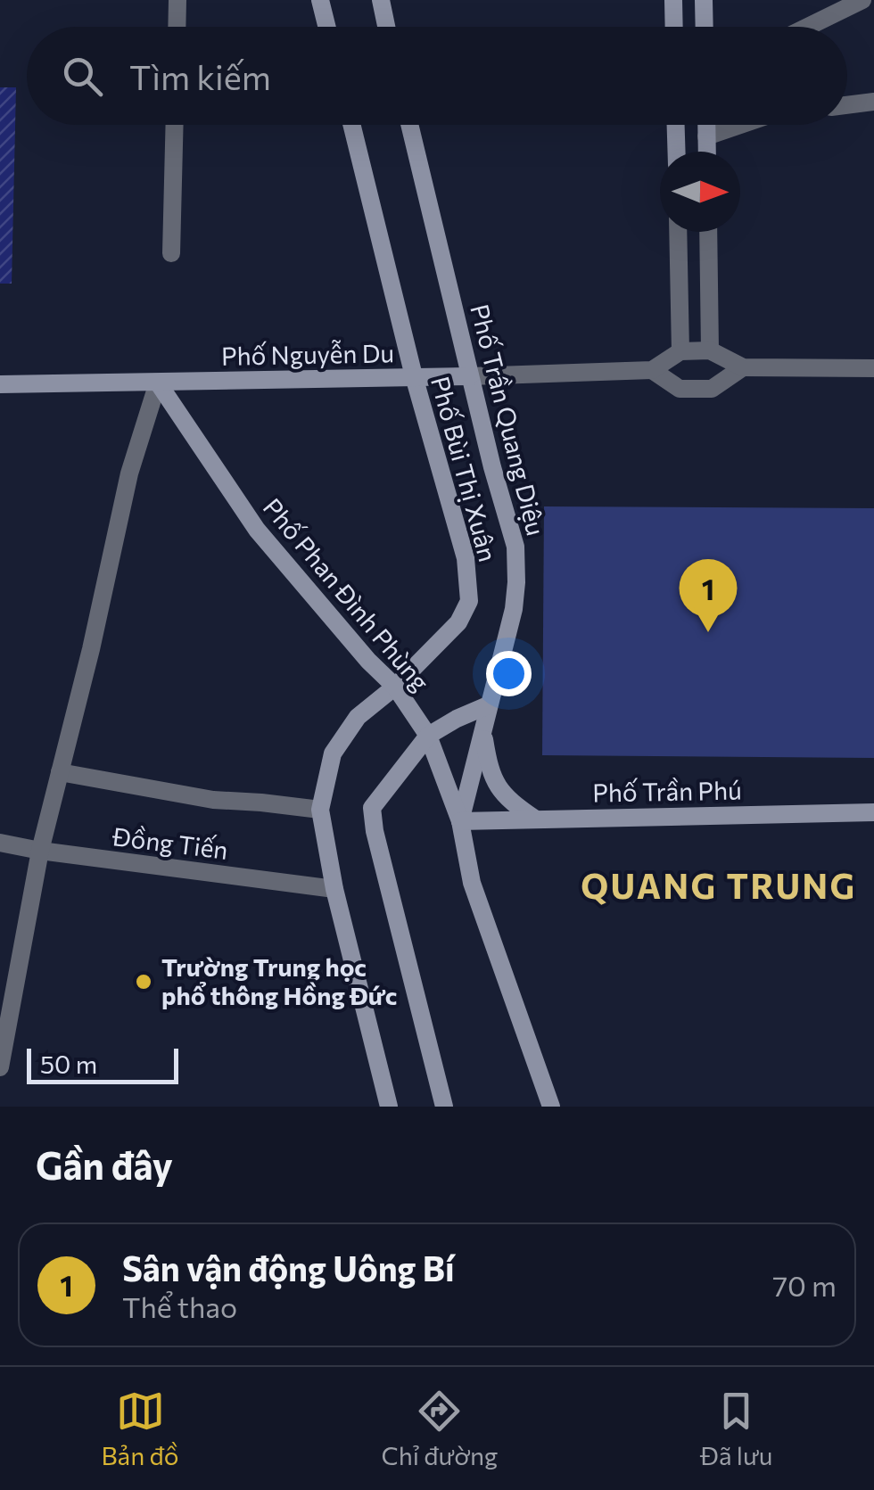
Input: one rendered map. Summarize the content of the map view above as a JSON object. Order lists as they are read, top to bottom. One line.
{"streets":{"main road":["Phố Nguyễn Du","Phố Trần Quang Diệu","Phố Bùi Thị Xuân","Phố Phan Đình Phùng","Phố Trần Phú"],"street":["Đồng Tiến"]},"crossings":[["Phố Nguyễn Du","Phố Trần Quang Diệu"],["Phố Nguyễn Du","Phố Bùi Thị Xuân"],["Phố Nguyễn Du","Phố Phan Đình Phùng"],["Phố Trần Quang Diệu","Phố Phan Đình Phùng"],["Phố Trần Quang Diệu","Phố Trần Phú"],["Phố Bùi Thị Xuân","Phố Phan Đình Phùng"],["Phố Bùi Thị Xuân","Đồng Tiến"],["Phố Phan Đình Phùng","Phố Trần Phú"]],"districts":["QUANG TRUNG"],"places":["Trường Trung học phổ thông Hồng Đức"],"scale_bar":"50 m","north":"right","page":{"search":"Tìm kiếm","pins":"1","scale":"50 m","heading":"Gần đây","list":[{"mark":"1","name":"Sân vận động Uông Bí","note":"Thể thao","value":"70 m"}],"nav":["Bản đồ","Chỉ đường","Đã lưu"]}}
